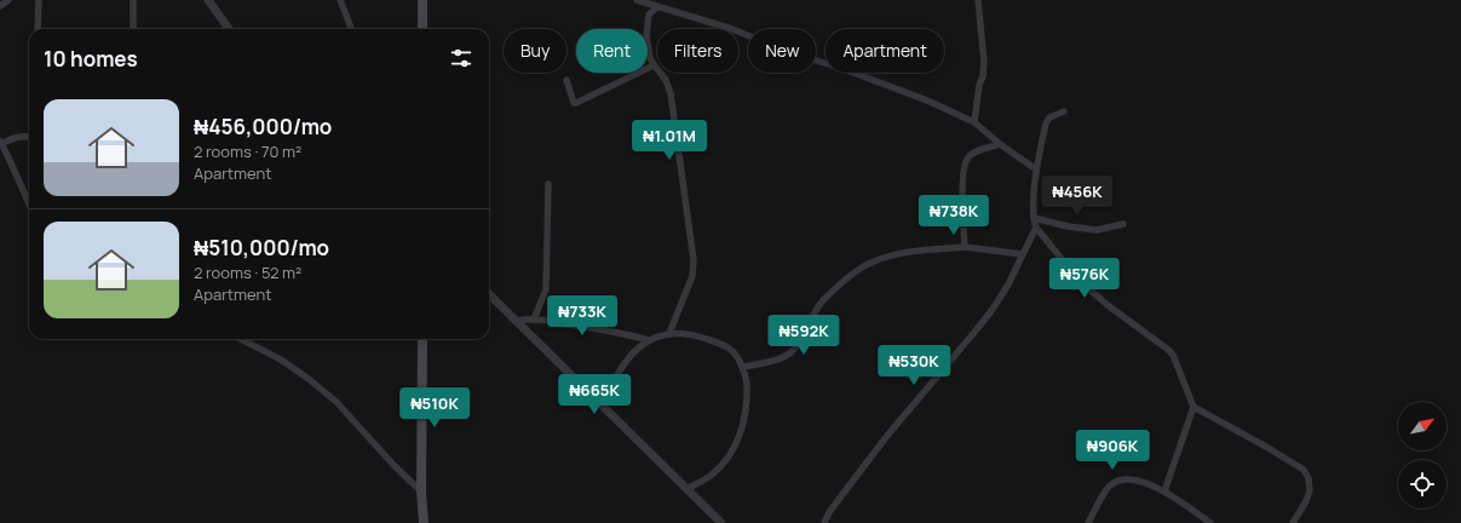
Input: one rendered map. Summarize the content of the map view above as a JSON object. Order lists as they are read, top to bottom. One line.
{"north":"top right","page":{"chip":["Buy","Rent","Filters","New","Apartment"],"heading":"10 homes","list":[{"name":"₦456,000/mo","note":"2 rooms · 70 m² · Apartment"},{"name":"₦510,000/mo","note":"2 rooms · 52 m² · Apartment"}],"price":["₦1.01M","₦456K","₦738K","₦576K","₦733K","₦592K","₦530K","₦665K","₦510K","₦906K"]}}
